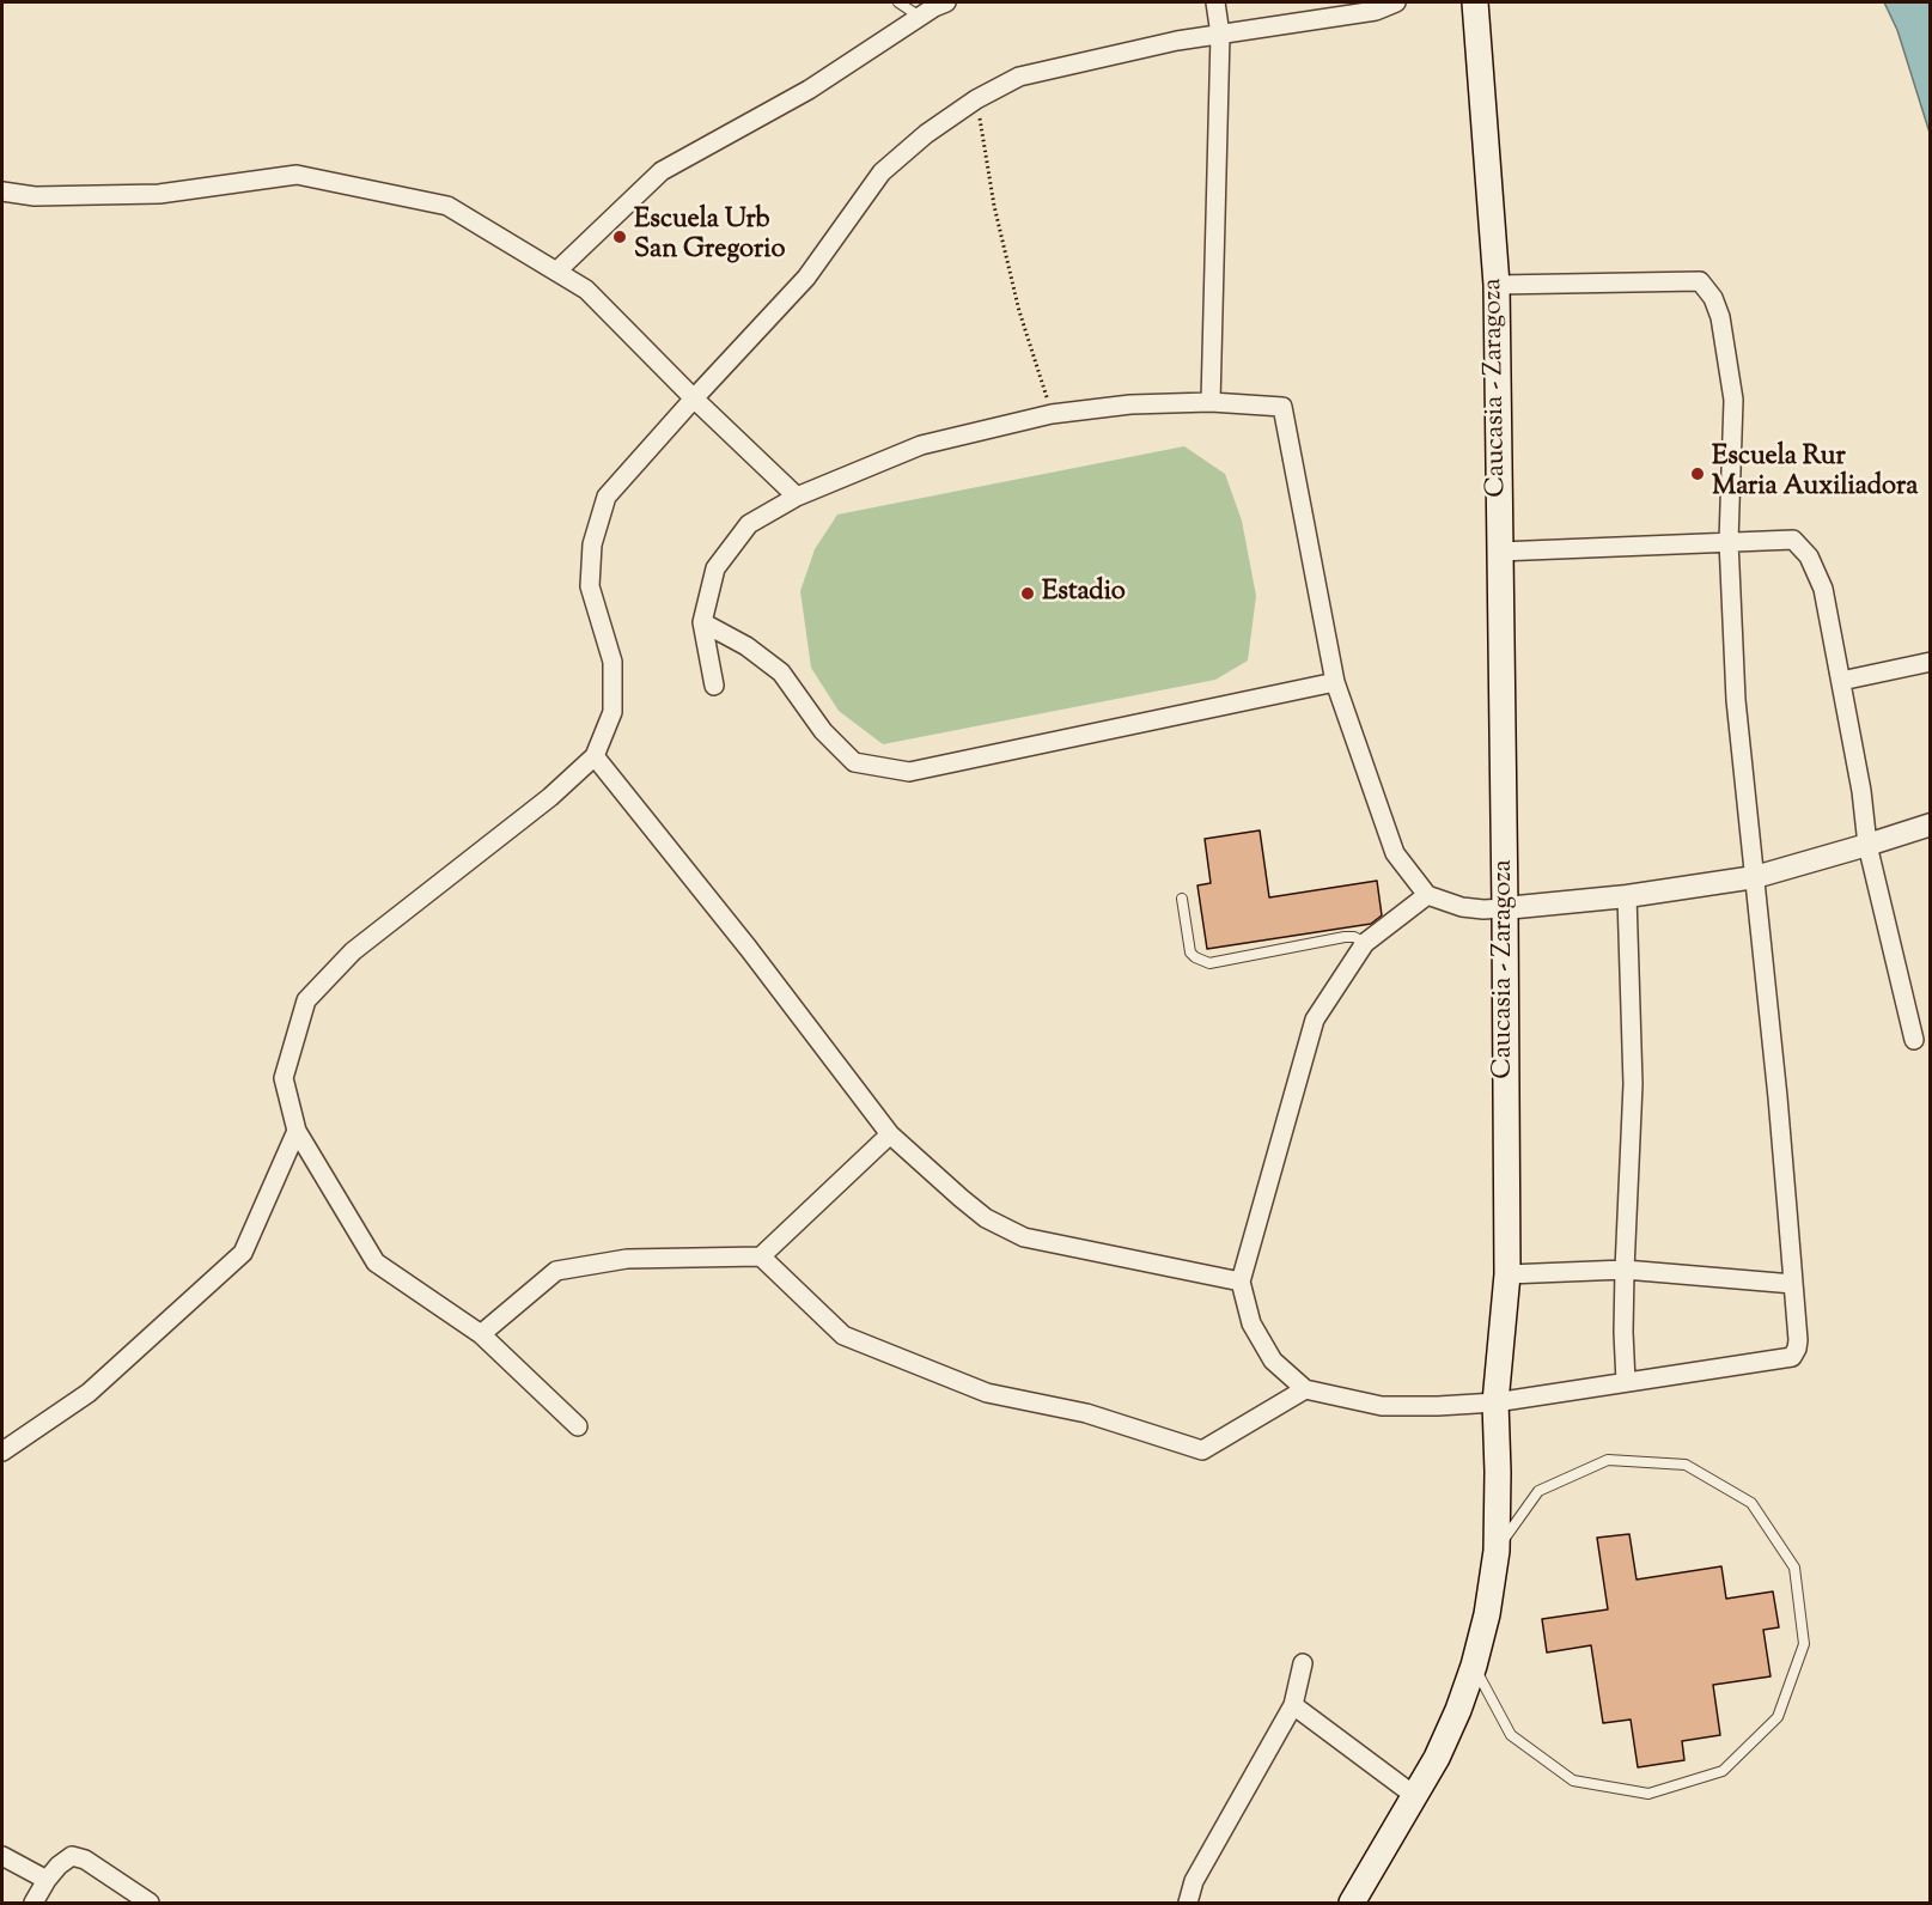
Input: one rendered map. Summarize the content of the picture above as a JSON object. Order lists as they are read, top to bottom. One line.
{"streets":{"main road":["Caucasia - Zaragoza"]},"places":["Escuela Urb San Gregorio","Escuela Rur Maria Auxiliadora","Estadio"]}
